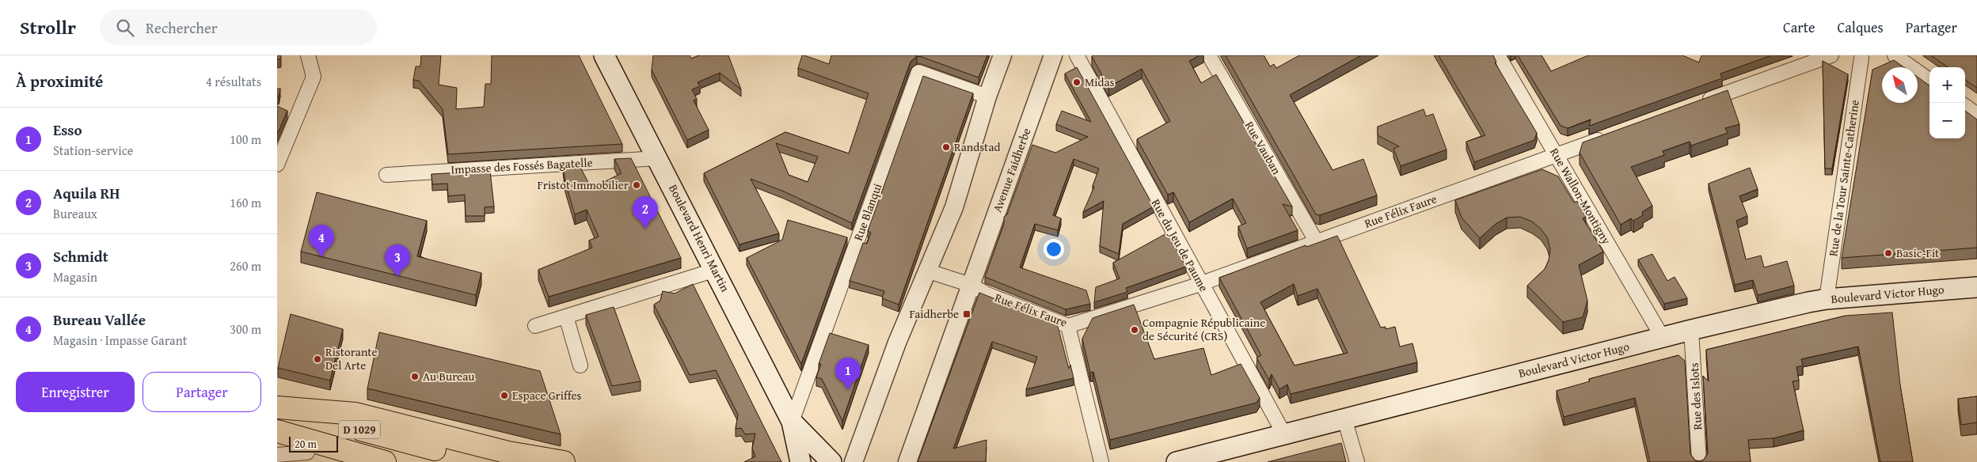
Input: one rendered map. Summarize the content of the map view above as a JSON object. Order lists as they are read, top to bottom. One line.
{"streets":{"main road":["Boulevard Henri Martin","Boulevard Victor Hugo","D 1029"],"street":["Rue Vauban","Impasse des Fossés Bagatelle","Avenue Faidherbe","Rue de la Tour Sainte-Catherine","Rue Wallon-Montigny","Rue Félix Faure","Rue Blanqui","Rue du Jeu de Paume","Rue des Islots"]},"crossings":[["Rue Vauban","Rue Félix Faure"],["Impasse des Fossés Bagatelle","Boulevard Henri Martin"],["Avenue Faidherbe","Rue Félix Faure"],["Rue de la Tour Sainte-Catherine","Boulevard Victor Hugo"],["Rue Wallon-Montigny","Rue Félix Faure"],["Rue Wallon-Montigny","Boulevard Victor Hugo"],["Rue Félix Faure","Rue du Jeu de Paume"],["Rue Blanqui","Boulevard Henri Martin"],["Rue du Jeu de Paume","Boulevard Victor Hugo"],["Boulevard Victor Hugo","Rue des Islots"]],"places":{"other":["Midas","Randstad","Fristot Immobilier","Basic-Fit","Compagnie Républicaine de Sécurité (CRS)","Ristorante Del Arte","Au Bureau","Espace Griffes"],"transit":["Faidherbe"]},"scale_bar":"20 m","north":"top left","page":{"header":"Strollr","search":"Rechercher","nav":["Carte","Calques","Partager"],"heading":["À proximité","4 résultats"],"map_buttons":["+","−"],"list":[{"mark":"1","name":"Esso","note":"Station-service","value":"100 m"},{"mark":"2","name":"Aquila RH","note":"Bureaux","value":"160 m"},{"mark":"3","name":"Schmidt","note":"Magasin","value":"260 m"},{"mark":"4","name":"Bureau Vallée","note":"Magasin · Impasse Garant","value":"300 m"}],"pins":["2","4","3","1"],"buttons":["Enregistrer","Partager"],"scale":"20 m"}}
